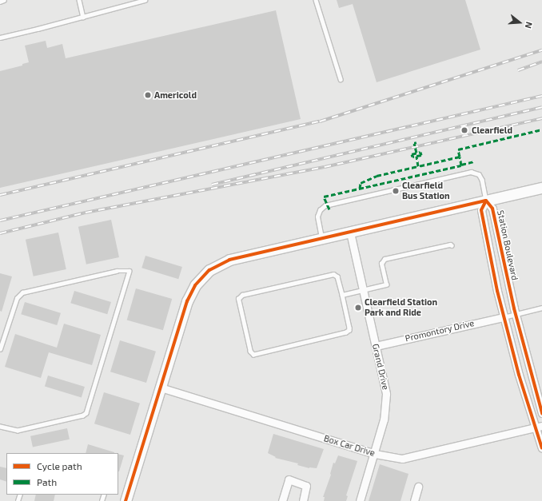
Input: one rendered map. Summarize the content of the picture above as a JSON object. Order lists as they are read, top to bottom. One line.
{"streets":{"street":["Station Boulevard","Promontory Drive","Grand Drive","Box Car Drive"]},"crossings":[["Station Boulevard","Promontory Drive"],["Station Boulevard","Box Car Drive"],["Promontory Drive","Grand Drive"],["Grand Drive","Box Car Drive"]],"places":["Americold","Clearfield","Clearfield Bus Station","Clearfield Station Park and Ride"],"legend":["Cycle path","Path"],"north":"right"}
